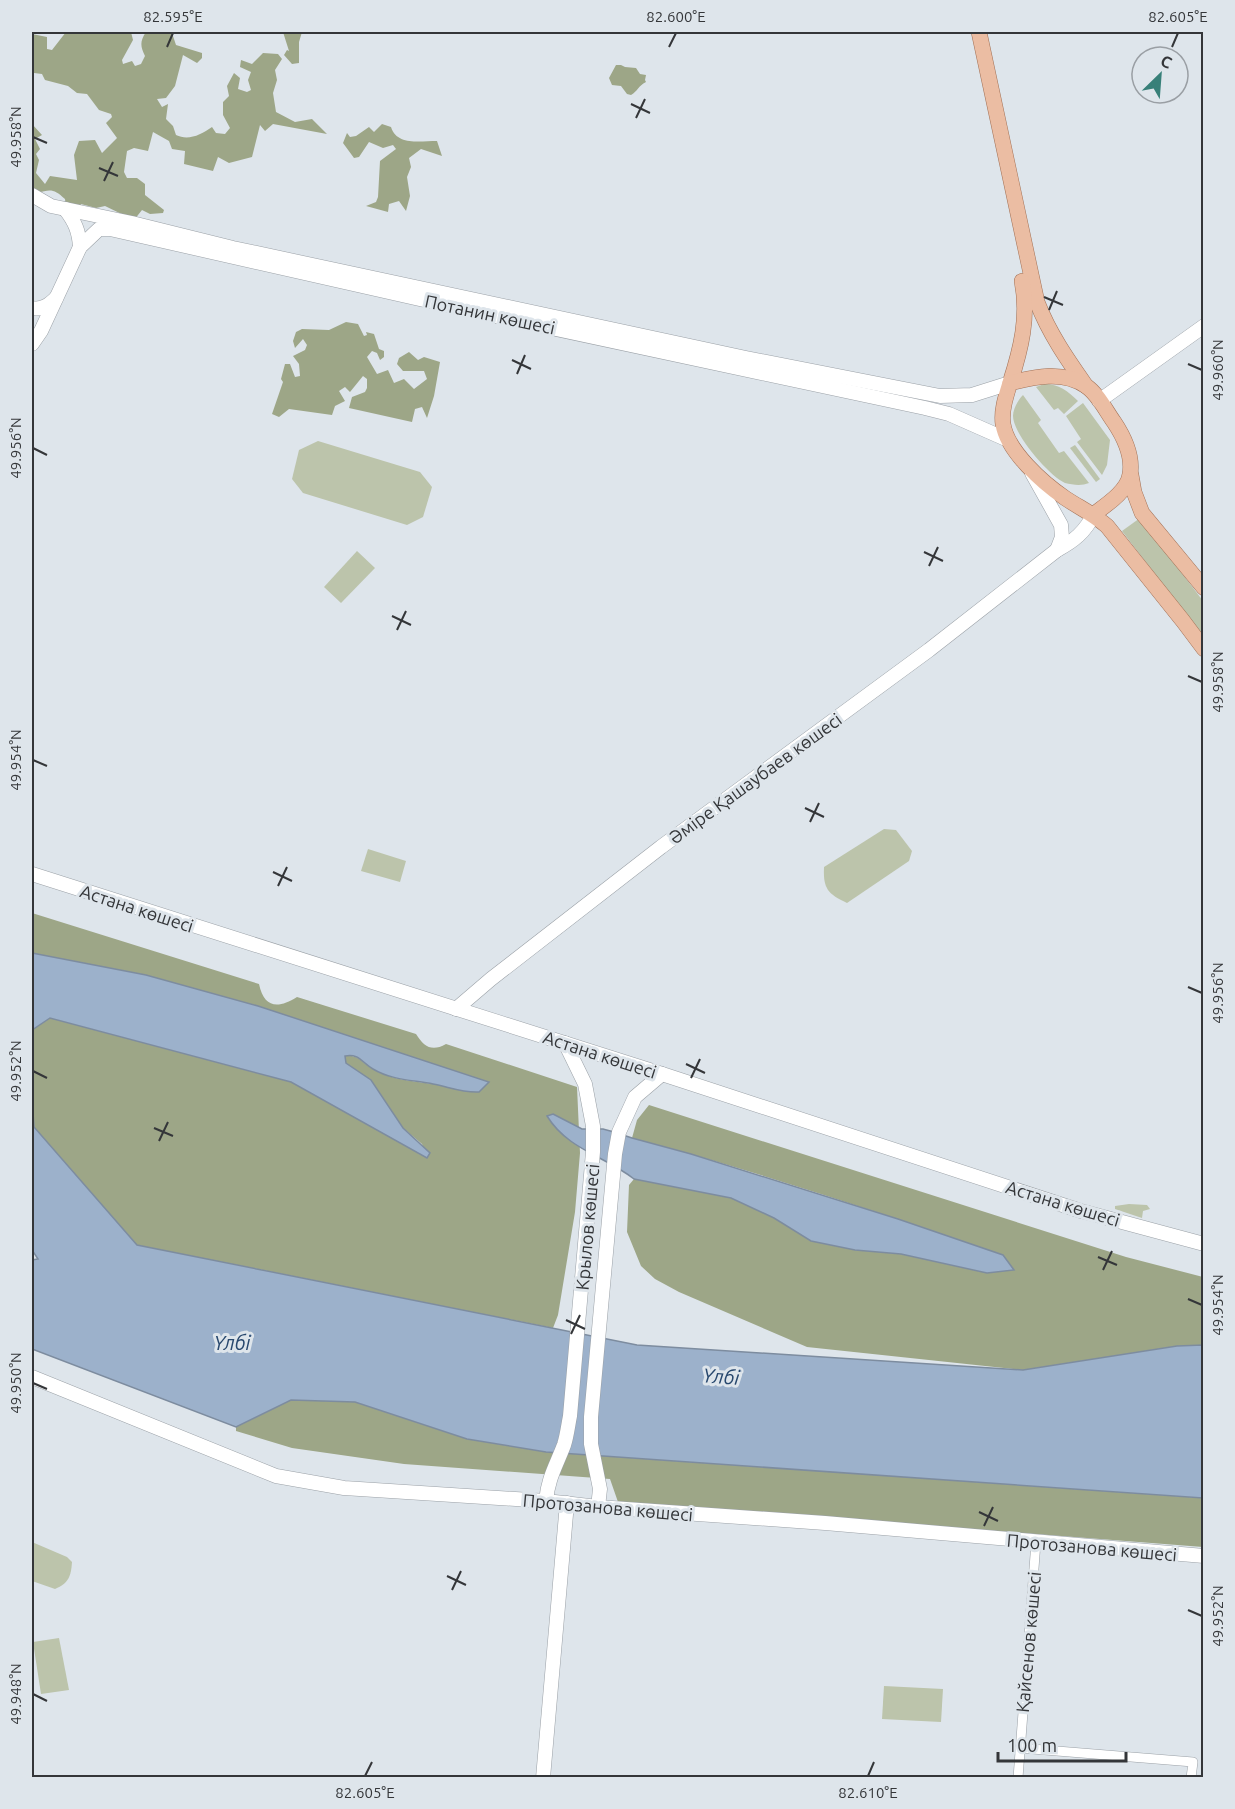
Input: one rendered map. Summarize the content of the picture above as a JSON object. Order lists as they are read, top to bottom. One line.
{"streets":{"main road":["Потанин көшесі","Әміре Қашаубаев көшесі","Астана көшесі","Крылов көшесі","Протозанова көшесі"],"street":["Қайсенов көшесі"]},"crossings":[["Потанин көшесі","Әміре Қашаубаев көшесі"],["Әміре Қашаубаев көшесі","Астана көшесі"],["Астана көшесі","Крылов көшесі"],["Крылов көшесі","Протозанова көшесі"],["Протозанова көшесі","Қайсенов көшесі"]],"water":["Үлбі"],"scale_bar":"100 m","north":"top right","coordinates":["82.595°E","82.600°E","82.605°E","49.958°N","49.960°N","49.956°N","49.954°N","49.952°N","49.950°N","49.948°N","82.610°E"]}
